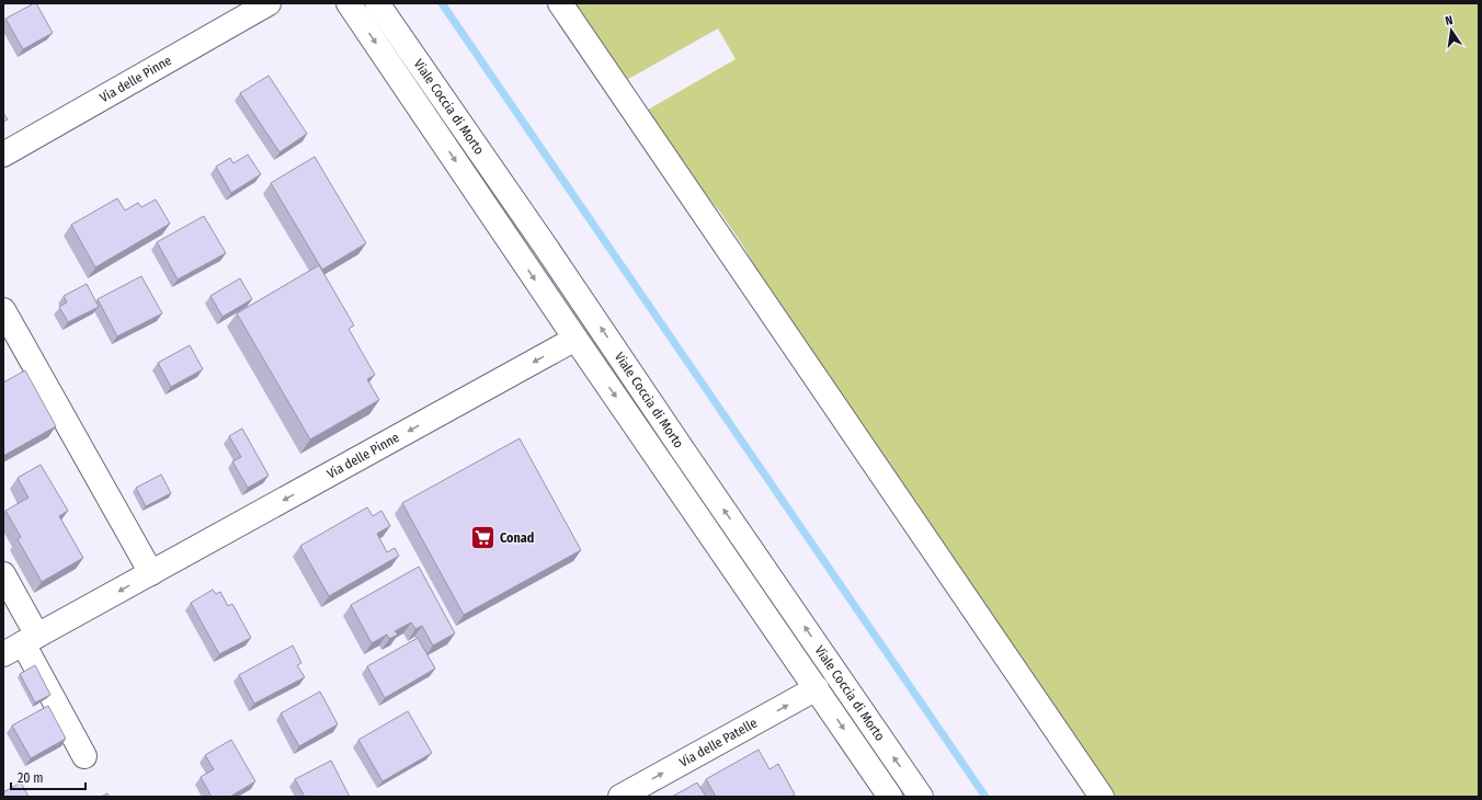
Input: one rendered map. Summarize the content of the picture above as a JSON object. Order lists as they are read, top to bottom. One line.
{"streets":{"street":["Via delle Pinne","Viale Coccia di Morto","Via delle Patelle"]},"crossings":[["Via delle Pinne","Viale Coccia di Morto"],["Viale Coccia di Morto","Via delle Patelle"]],"one_way":["Via delle Pinne","Via delle Patelle"],"places":{"supermarket":["Conad"]},"scale_bar":"20 m","north":"top"}
